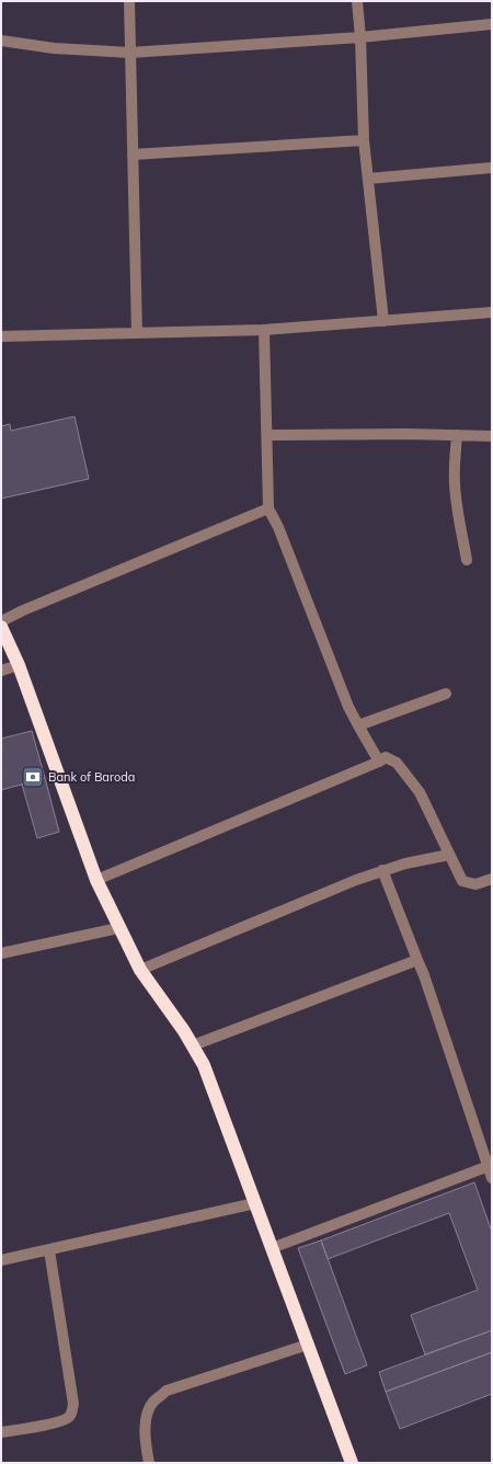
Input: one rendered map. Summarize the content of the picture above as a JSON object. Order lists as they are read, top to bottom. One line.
{"places":{"bank":["Bank of Baroda"]}}
